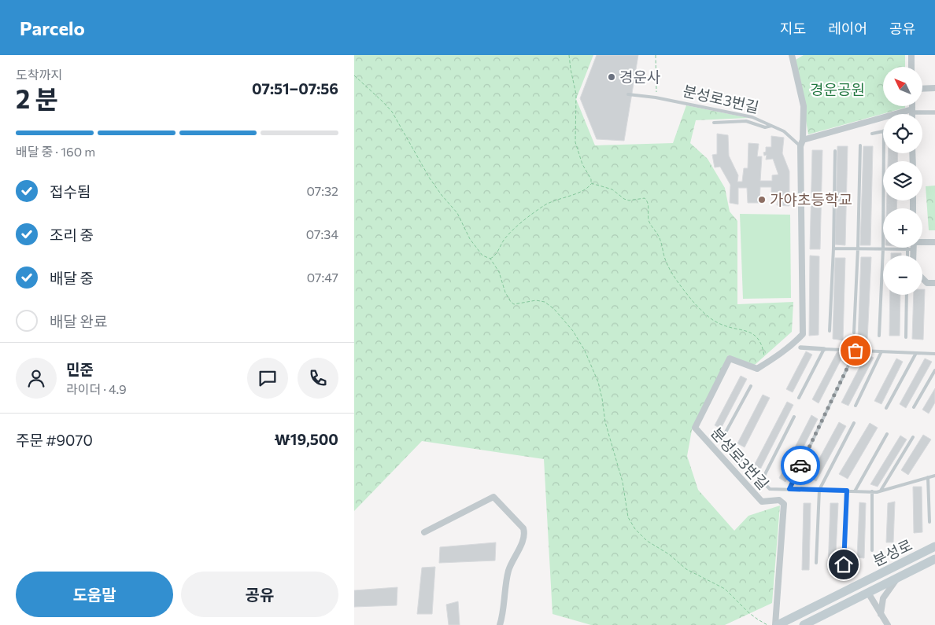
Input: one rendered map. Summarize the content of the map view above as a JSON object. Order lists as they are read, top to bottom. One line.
{"streets":{"main road":["분성로"],"street":["분성로3번길"]},"crossings":[["분성로3번길","분성로"]],"parks":["경운공원"],"places":["경운사","가야초등학교"],"north":"top left","page":{"header":"Parcelo","nav":["지도","레이어","공유"],"heading":["2 분","도착까지","07:51–07:56"],"panel":["민준","라이더 · 4.9","주문 #9070","₩19,500"],"map_buttons":["+","−"],"bar":"배달 중 · 160 m","list":[["접수됨","07:32"],["조리 중","07:34"],["배달 중","07:47"],"배달 완료"],"buttons":["도움말","공유"]}}
